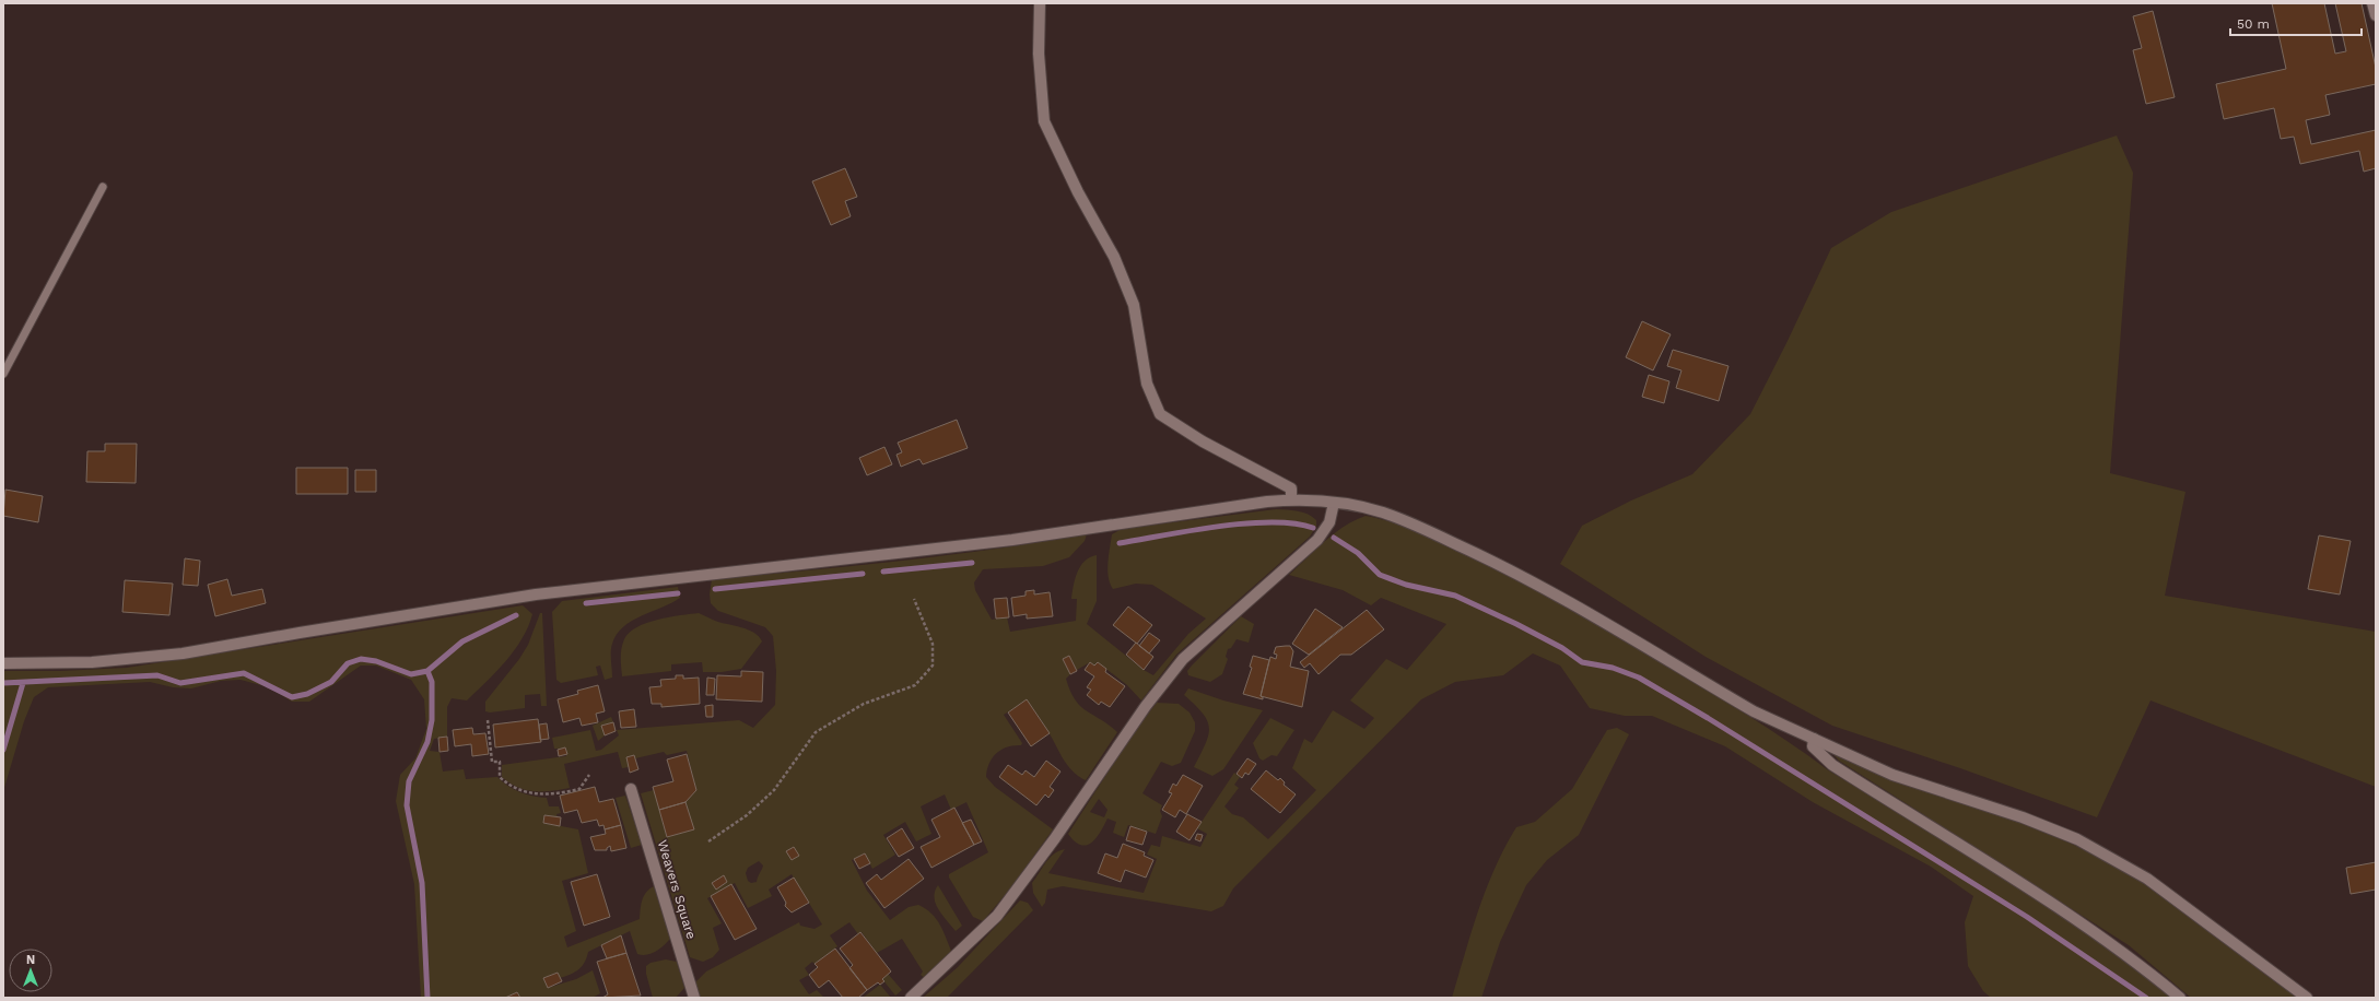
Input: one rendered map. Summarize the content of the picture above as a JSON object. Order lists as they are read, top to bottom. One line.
{"streets":{"street":["Weavers Square"]},"scale_bar":"50 m","north":"top"}
